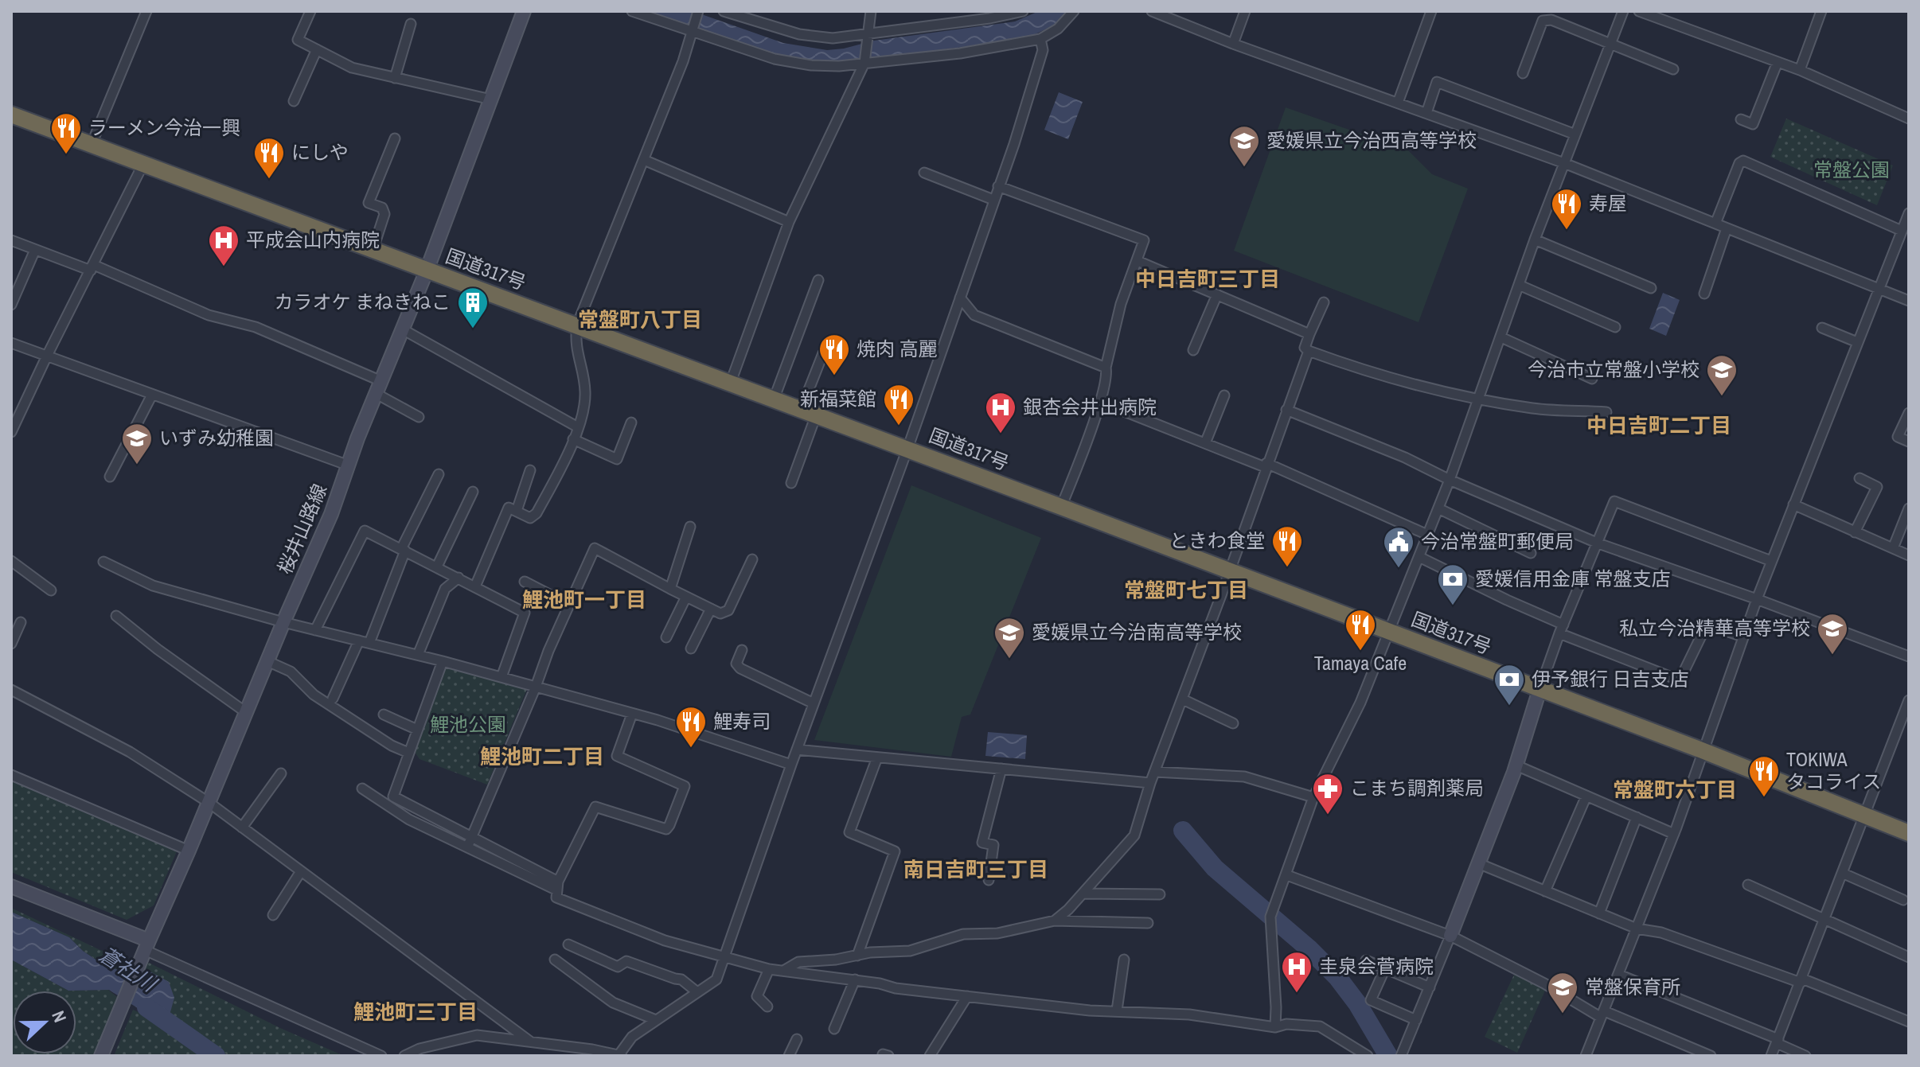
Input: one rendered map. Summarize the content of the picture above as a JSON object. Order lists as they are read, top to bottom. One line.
{"streets":{"highway":["国道317号"],"main road":["桜井山路線"]},"crossings":[["国道317号","桜井山路線"]],"districts":["中日吉町三丁目","常盤町八丁目","中日吉町二丁目","常盤町七丁目","鯉池町一丁目","鯉池町二丁目","常盤町六丁目","南日吉町三丁目","鯉池町三丁目"],"water":["蒼社川"],"parks":["常盤公園","鯉池公園"],"places":{"restaurant":["ラーメン今治一興","にしや","寿屋","焼肉 高麗","新福菜館","ときわ食堂","Tamaya Cafe","鯉寿司","TOKIWA タコライス"],"school or university":["愛媛県立今治西高等学校","今治市立常盤小学校","いずみ幼稚園","私立今治精華高等学校","愛媛県立今治南高等学校","常盤保育所"],"hospital":["平成会山内病院","銀杏会井出病院","圭泉会菅病院"],"building":["カラオケ まねきねこ"],"public building":["今治常盤町郵便局"],"bank":["愛媛信用金庫 常盤支店","伊予銀行 日吉支店"],"pharmacy":["こまち調剤薬局"]},"north":"right"}
